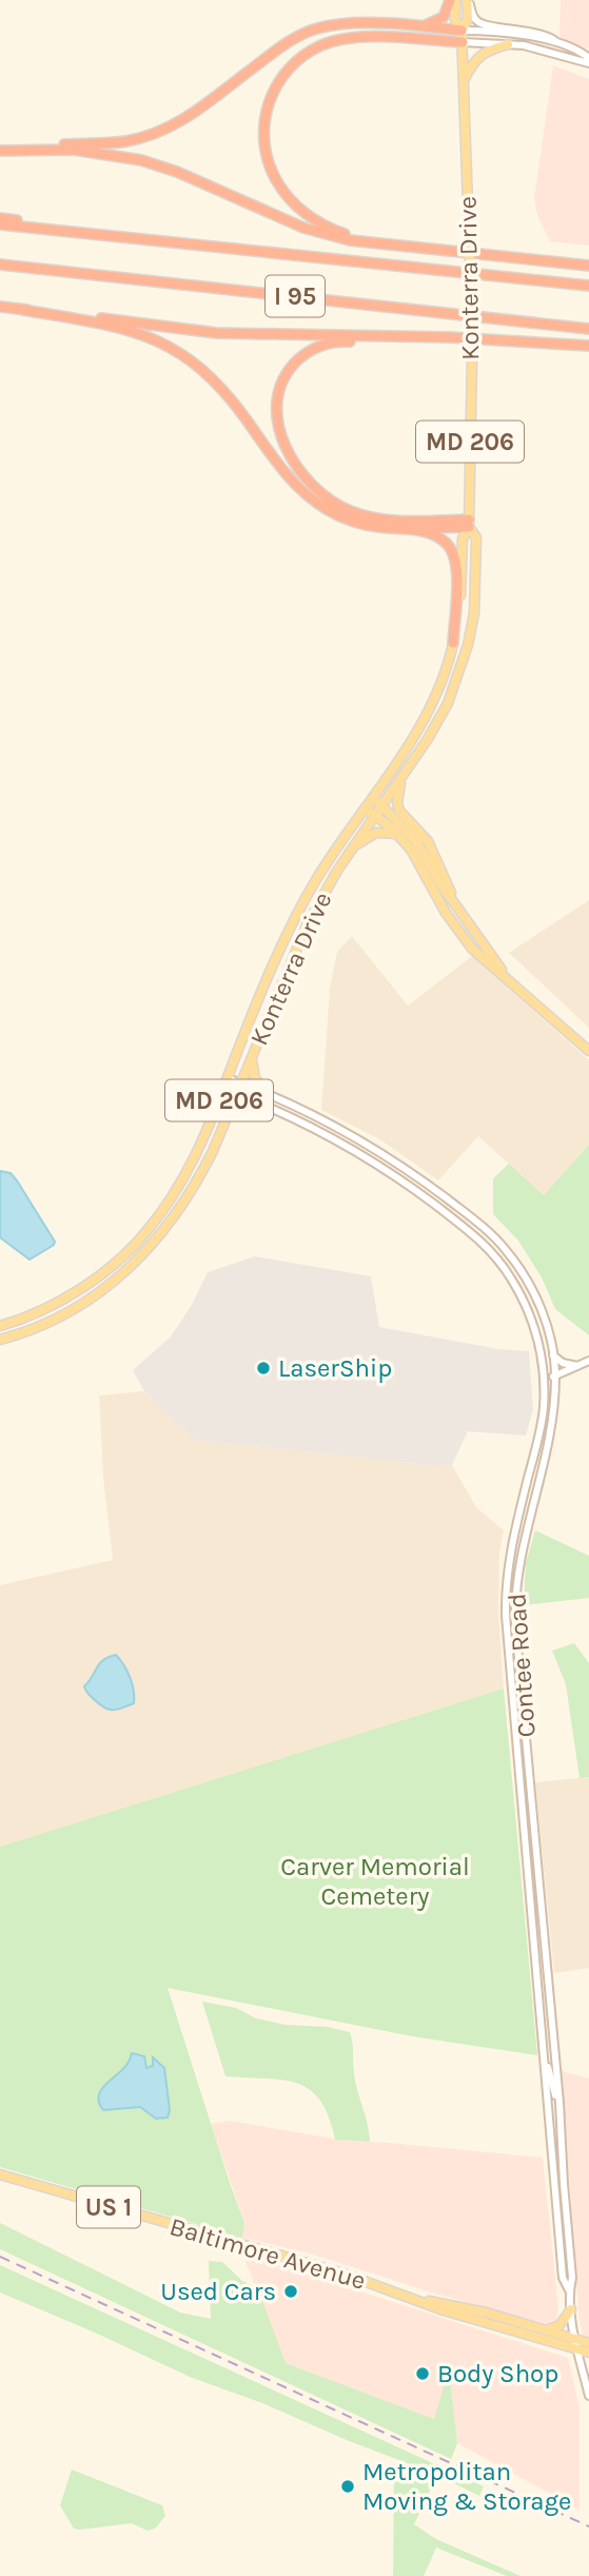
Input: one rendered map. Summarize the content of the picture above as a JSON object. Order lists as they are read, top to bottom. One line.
{"streets":{"highway":["I 95"],"main road":["Konterra Drive","MD 206","US 1","Baltimore Avenue"],"street":["Contee Road"]},"crossings":[["Konterra Drive","Contee Road"],["Contee Road","Baltimore Avenue"]],"parks":["Carver Memorial Cemetery"],"places":["LaserShip","Used Cars","Body Shop","Metropolitan Moving & Storage"]}
